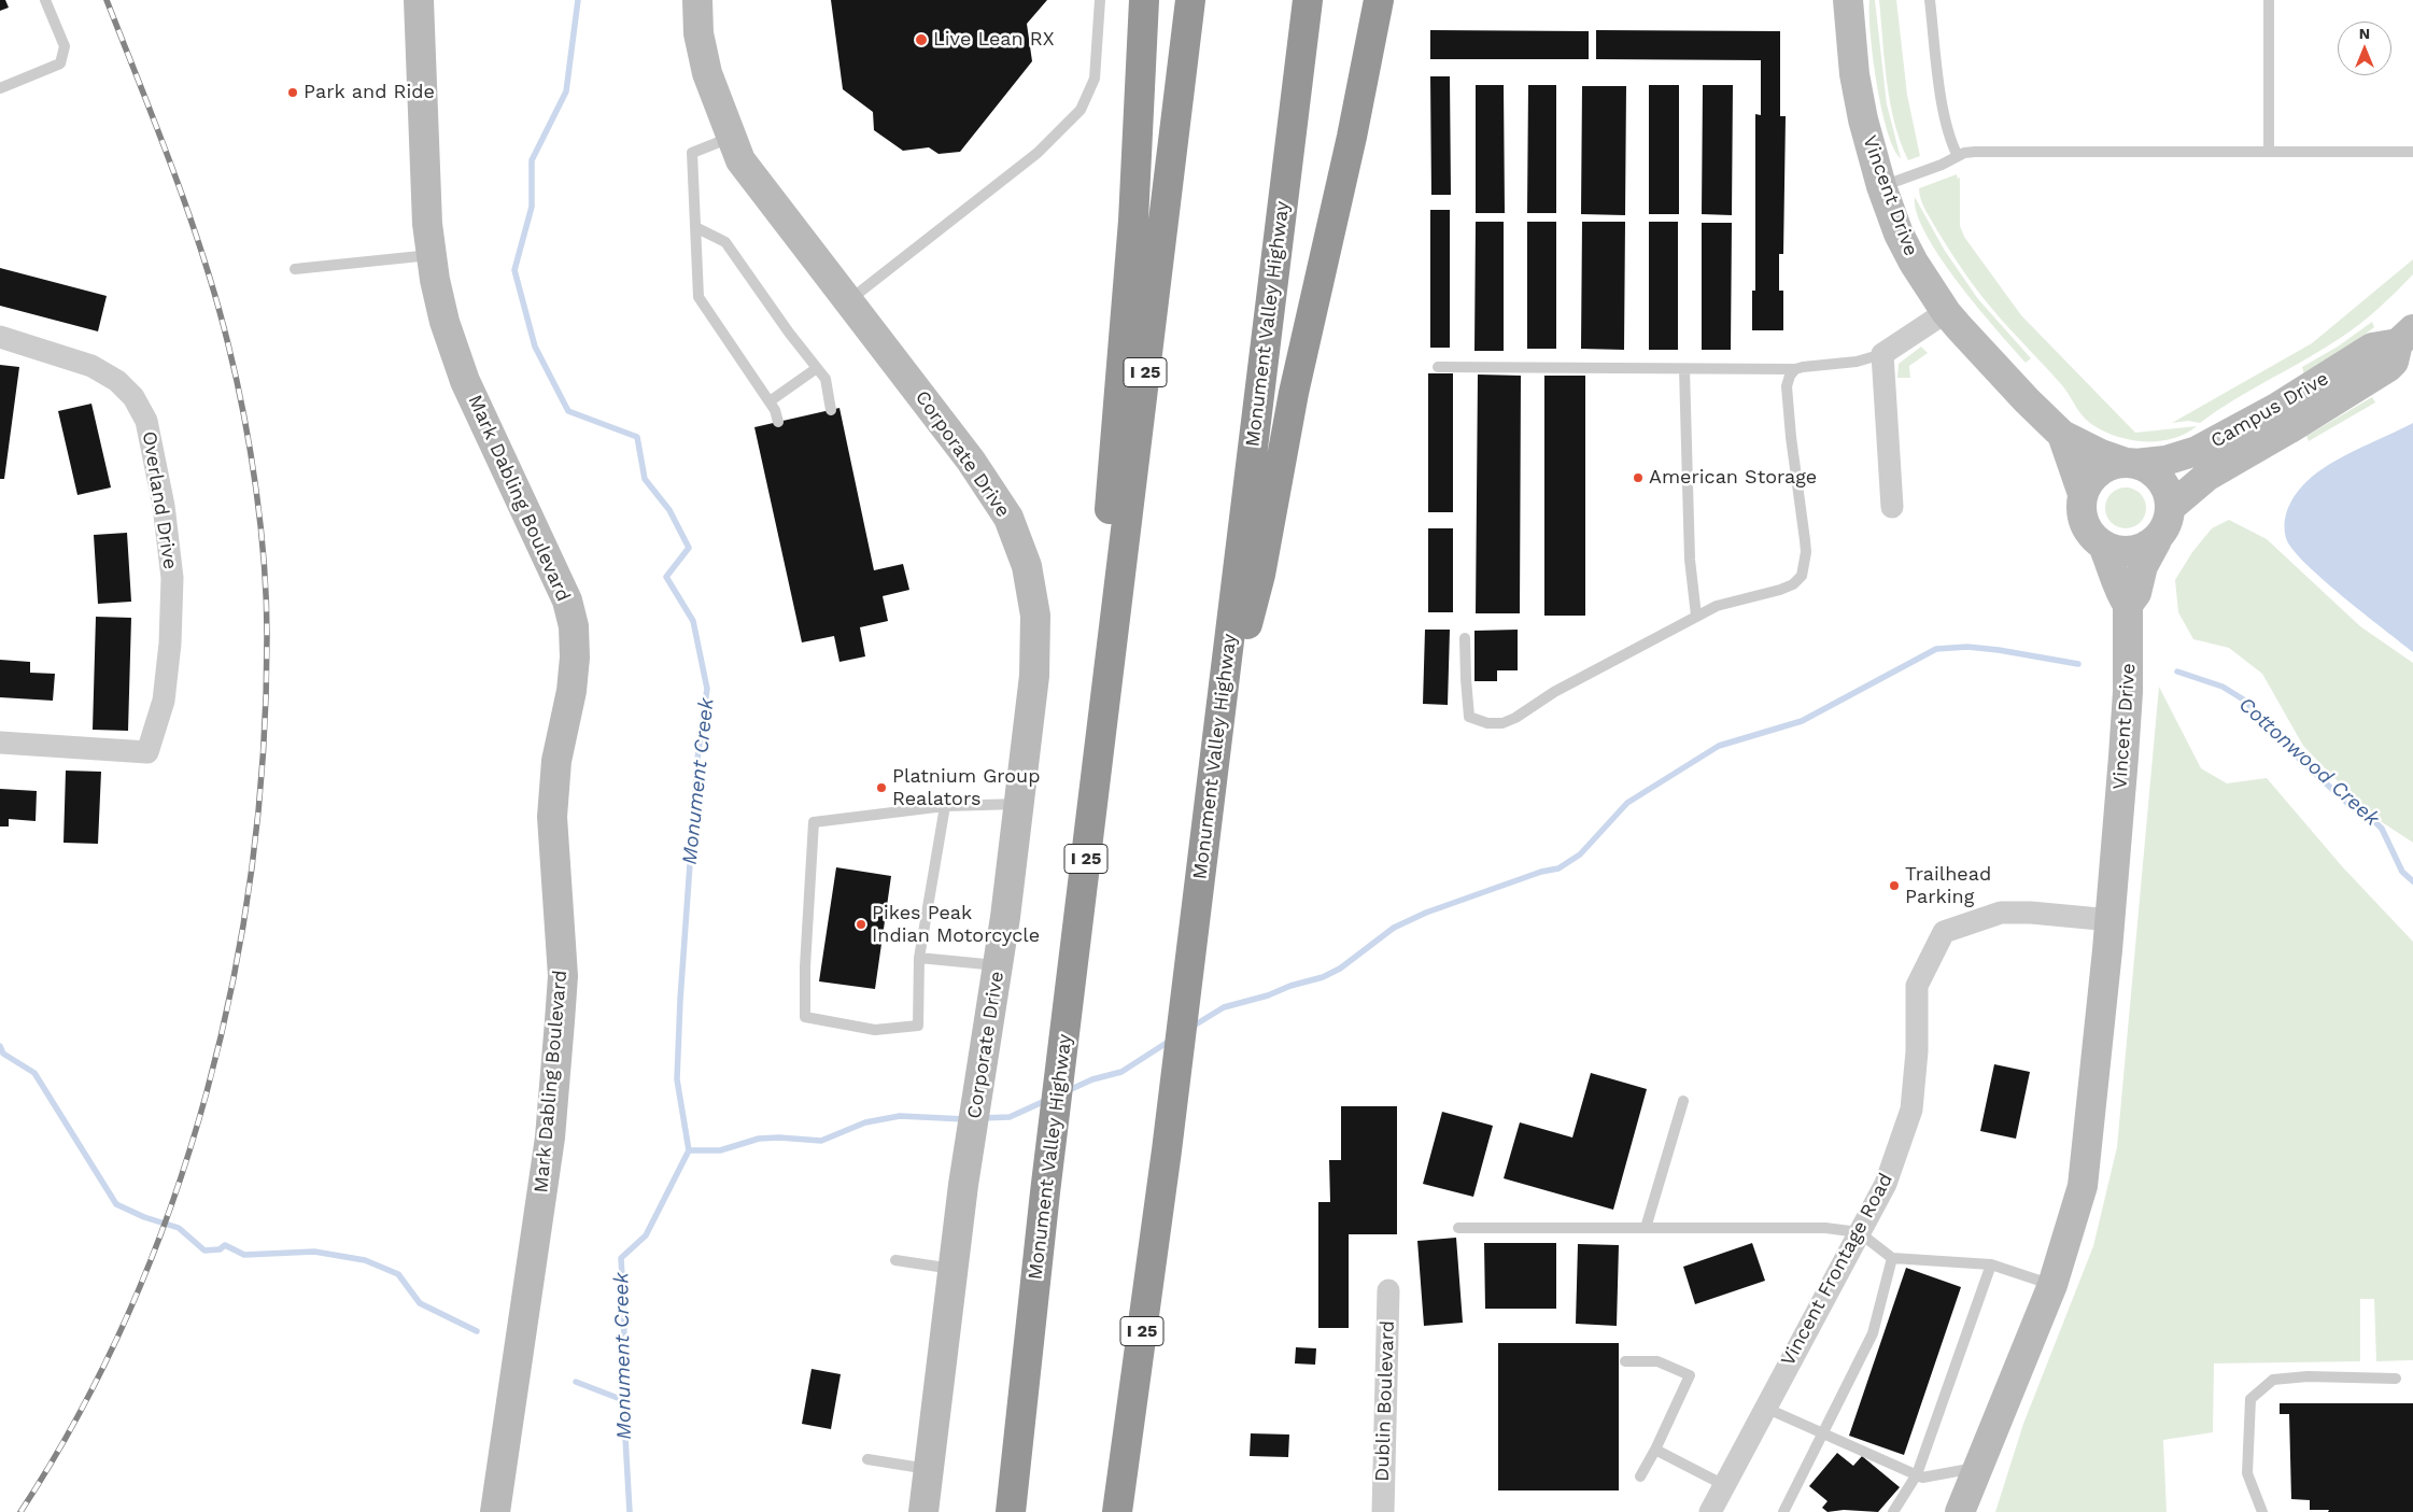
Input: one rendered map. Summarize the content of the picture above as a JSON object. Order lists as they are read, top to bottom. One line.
{"streets":{"highway":["Monument Valley Highway","I 25"],"street":["Vincent Drive","Campus Drive","Corporate Drive","Mark Dabling Boulevard","Overland Drive","Vincent Frontage Road","Dublin Boulevard"]},"crossings":[["Vincent Drive","Campus Drive"],["Vincent Drive","Vincent Frontage Road"]],"water":["Cottonwood Creek","Monument Creek"],"places":["Live Lean RX","Park and Ride","American Storage","Platnium Group Realators","Trailhead Parking","Pikes Peak Indian Motorcycle"],"north":"top"}
